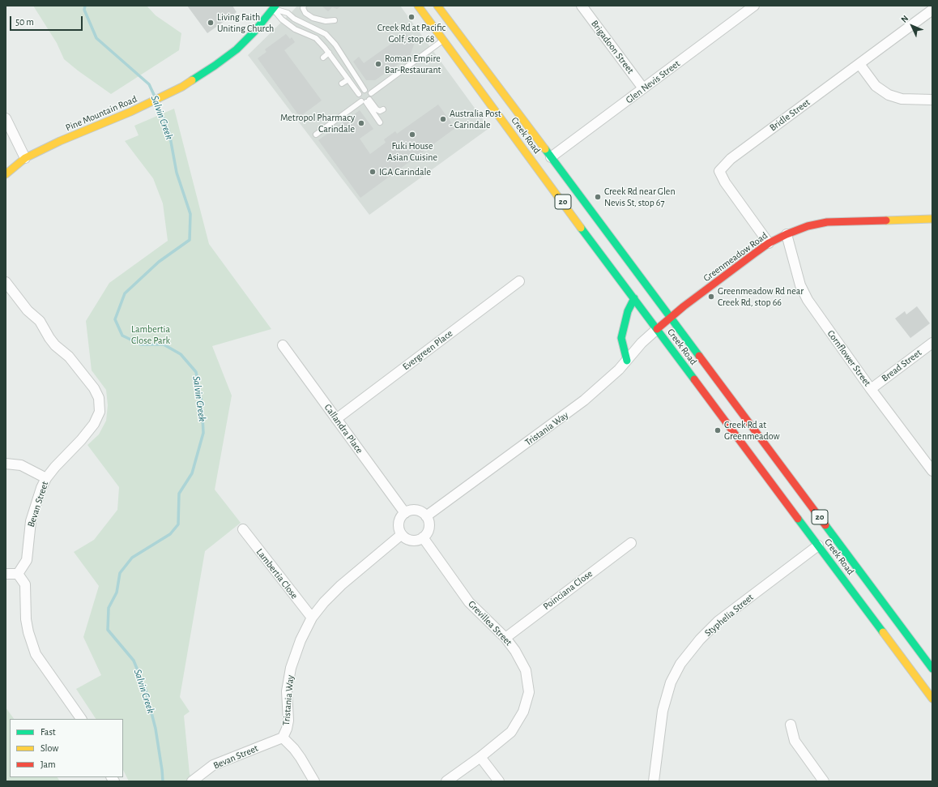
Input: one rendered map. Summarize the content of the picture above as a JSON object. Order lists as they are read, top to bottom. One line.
{"streets":{"main road":["Pine Mountain Road","Creek Road","20","Greenmeadow Road"],"street":["Brigadoon Street","Glen Nevis Street","Bridle Street","Evergreen Place","Cornflower Street","Bread Street","Callandra Place","Tristania Way","Bevan Street","Lambertia Close","Poinciana Close","Styphelia Street","Grevillea Street"]},"crossings":[["Brigadoon Street","Glen Nevis Street"],["Glen Nevis Street","Creek Road"],["Bridle Street","Greenmeadow Road"],["Creek Road","Greenmeadow Road"],["Creek Road","Tristania Way"],["Creek Road","Styphelia Street"],["Greenmeadow Road","Cornflower Street"],["Greenmeadow Road","Tristania Way"],["Evergreen Place","Callandra Place"],["Cornflower Street","Bread Street"],["Callandra Place","Tristania Way"],["Callandra Place","Grevillea Street"],["Tristania Way","Bevan Street"],["Tristania Way","Lambertia Close"],["Tristania Way","Grevillea Street"],["Poinciana Close","Grevillea Street"]],"water":["Salvin Creek"],"parks":["Lambertia Close Park"],"places":["Creek Rd at Pacific Golf, stop 68","Living Faith Uniting Church","Roman Empire Bar-Restaurant","Australia Post - Carindale","Metropol Pharmacy Carindale","Fuki House Asian Cuisine","IGA Carindale","Creek Rd near Glen Nevis St, stop 67","Greenmeadow Rd near Creek Rd, stop 66","Creek Rd at Greenmeadow"],"legend":["Fast","Slow","Jam"],"scale_bar":"50 m","north":"top left"}
